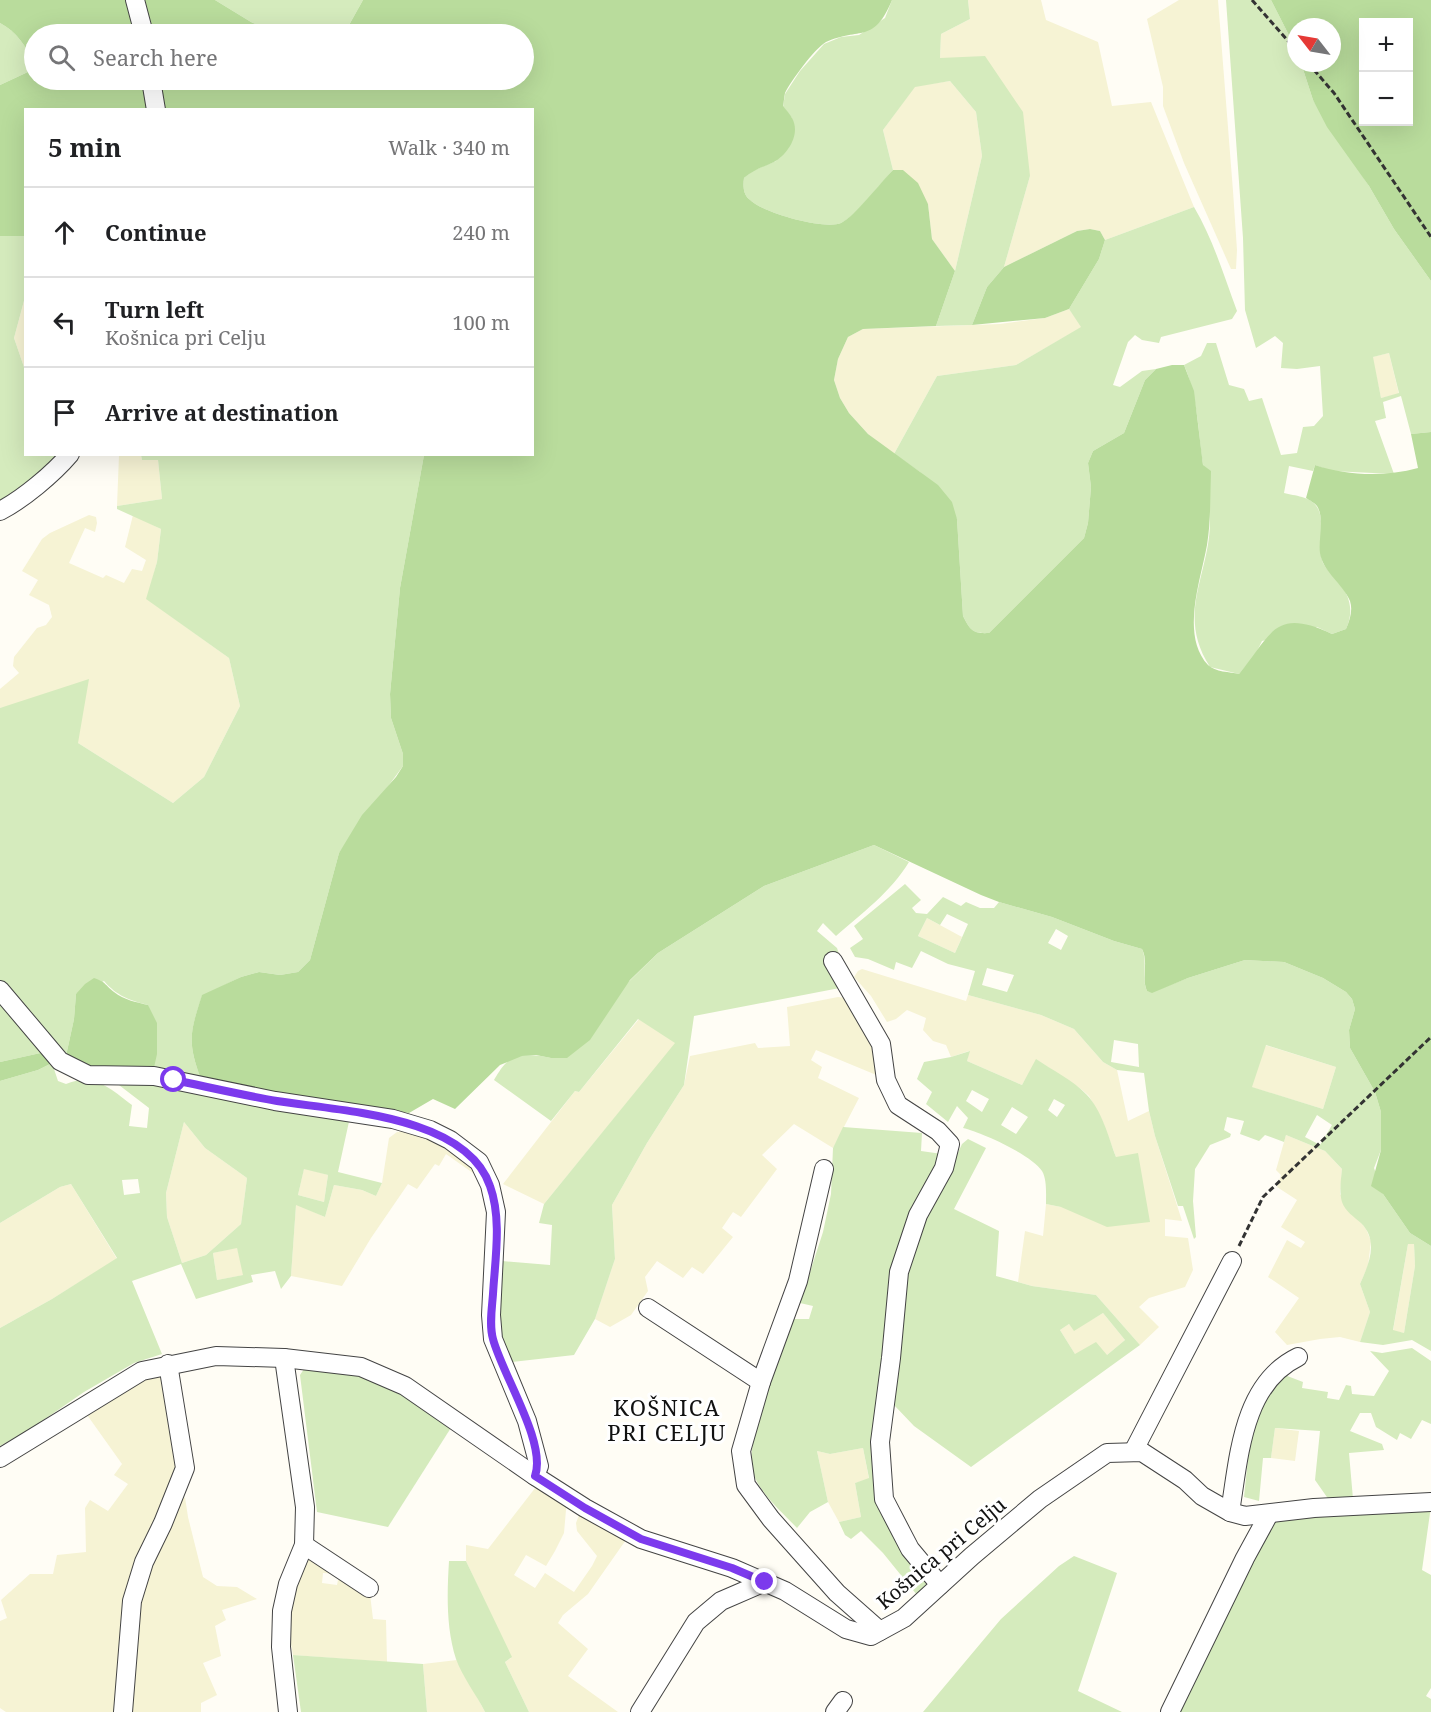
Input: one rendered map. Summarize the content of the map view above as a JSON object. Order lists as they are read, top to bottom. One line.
{"streets":{"street":["Košnica pri Celju"]},"districts":["KOŠNICA PRI CELJU"],"north":"top left","page":{"map_buttons":["+","−"],"search":"Search here","heading":["5 min","Walk · 340 m"],"list":[["Continue","240 m"],["Turn left","Košnica pri Celju","100 m"],"Arrive at destination"]}}
